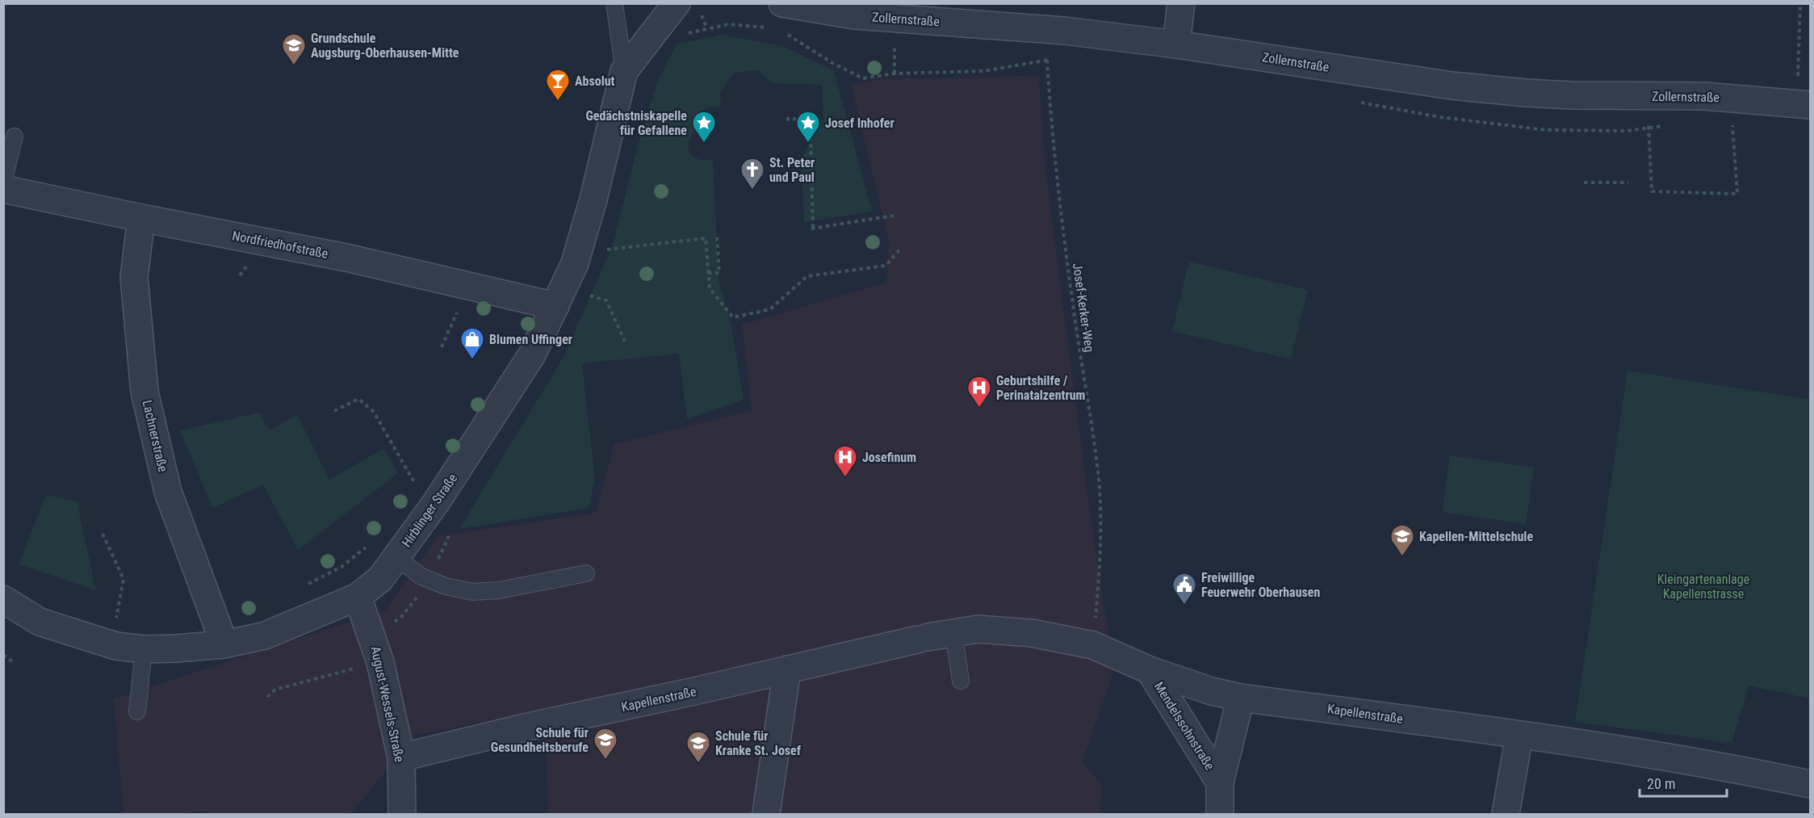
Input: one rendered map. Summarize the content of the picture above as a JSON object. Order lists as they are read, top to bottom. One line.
{"streets":{"street":["Zollernstraße","Nordfriedhofstraße","Lachnerstraße","Hirblinger Straße","Kapellenstraße","August-Wessels-Straße","Mendelssohnstraße"],"path":["Josef-Kerker-Weg"]},"crossings":[["Nordfriedhofstraße","Lachnerstraße"],["Nordfriedhofstraße","Hirblinger Straße"],["Josef-Kerker-Weg","Kapellenstraße"],["Lachnerstraße","Hirblinger Straße"],["Hirblinger Straße","August-Wessels-Straße"],["Kapellenstraße","August-Wessels-Straße"],["Kapellenstraße","Mendelssohnstraße"]],"parks":["Kleingartenanlage Kapellenstrasse"],"places":{"school or university":["Grundschule Augsburg-Oberhausen-Mitte","Kapellen-Mittelschule","Schule für Gesundheitsberufe","Schule für Kranke St. Josef"],"bar":["Absolut"],"place":["Gedächstniskapelle für Gefallene","Josef Inhofer"],"church":["St. Peter und Paul"],"shop":["Blumen Uffinger"],"hospital":["Geburtshilfe / Perinatalzentrum","Josefinum"],"public building":["Freiwillige Feuerwehr Oberhausen"]},"scale_bar":"20 m"}
